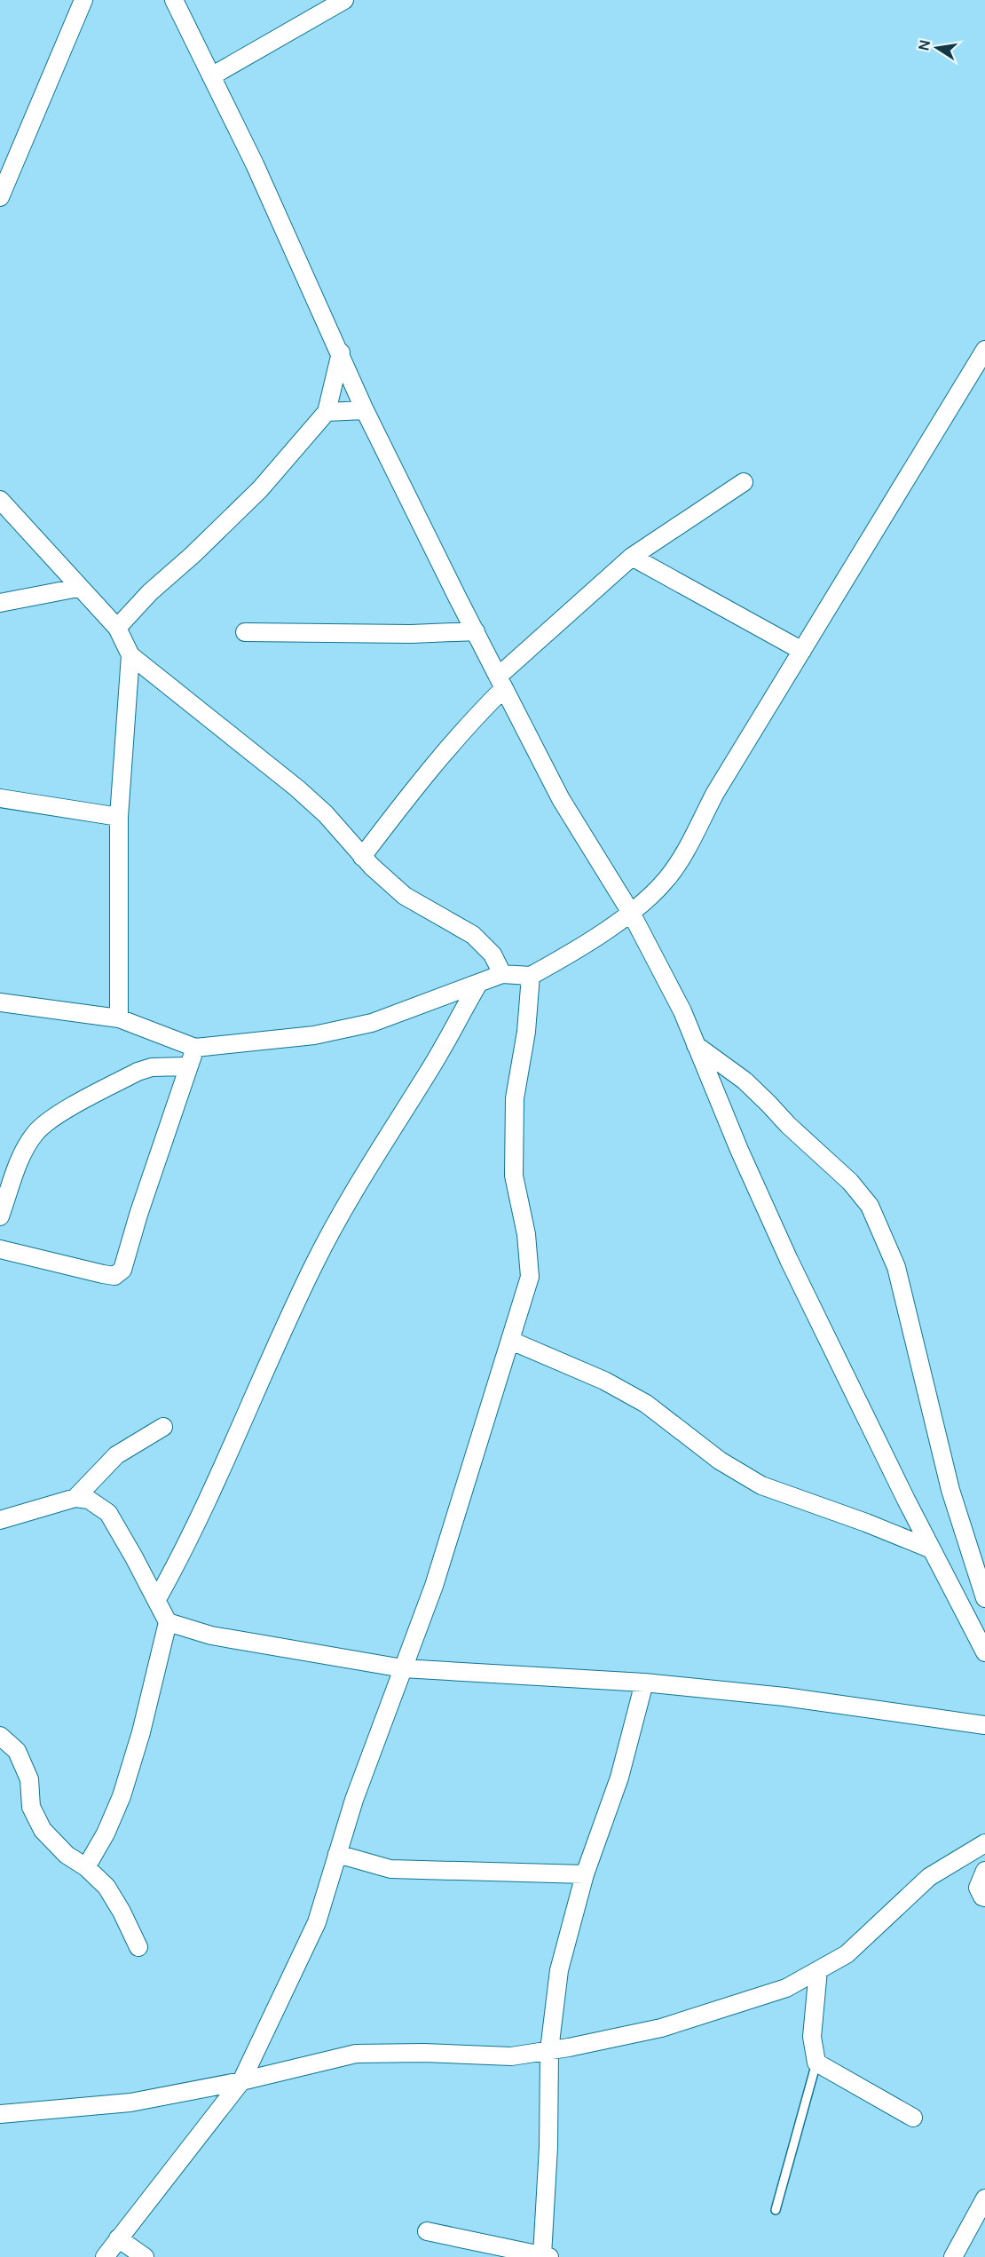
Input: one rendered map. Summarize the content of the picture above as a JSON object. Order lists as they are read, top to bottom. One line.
{"north":"left"}
